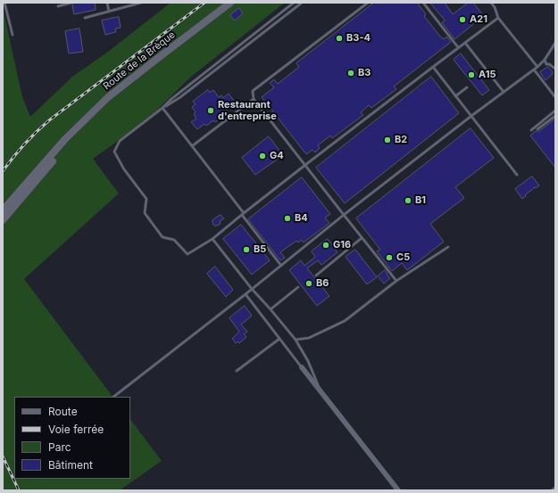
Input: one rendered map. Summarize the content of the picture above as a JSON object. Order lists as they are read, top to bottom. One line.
{"streets":{"main road":["Route de la Brèque"]},"places":["A21","B3-4","B3","A15","Restaurant d'entreprise","B2","G4","B1","B4","G16","B5","C5","B6"],"legend":["Route","Voie ferrée","Parc","Bâtiment"]}
